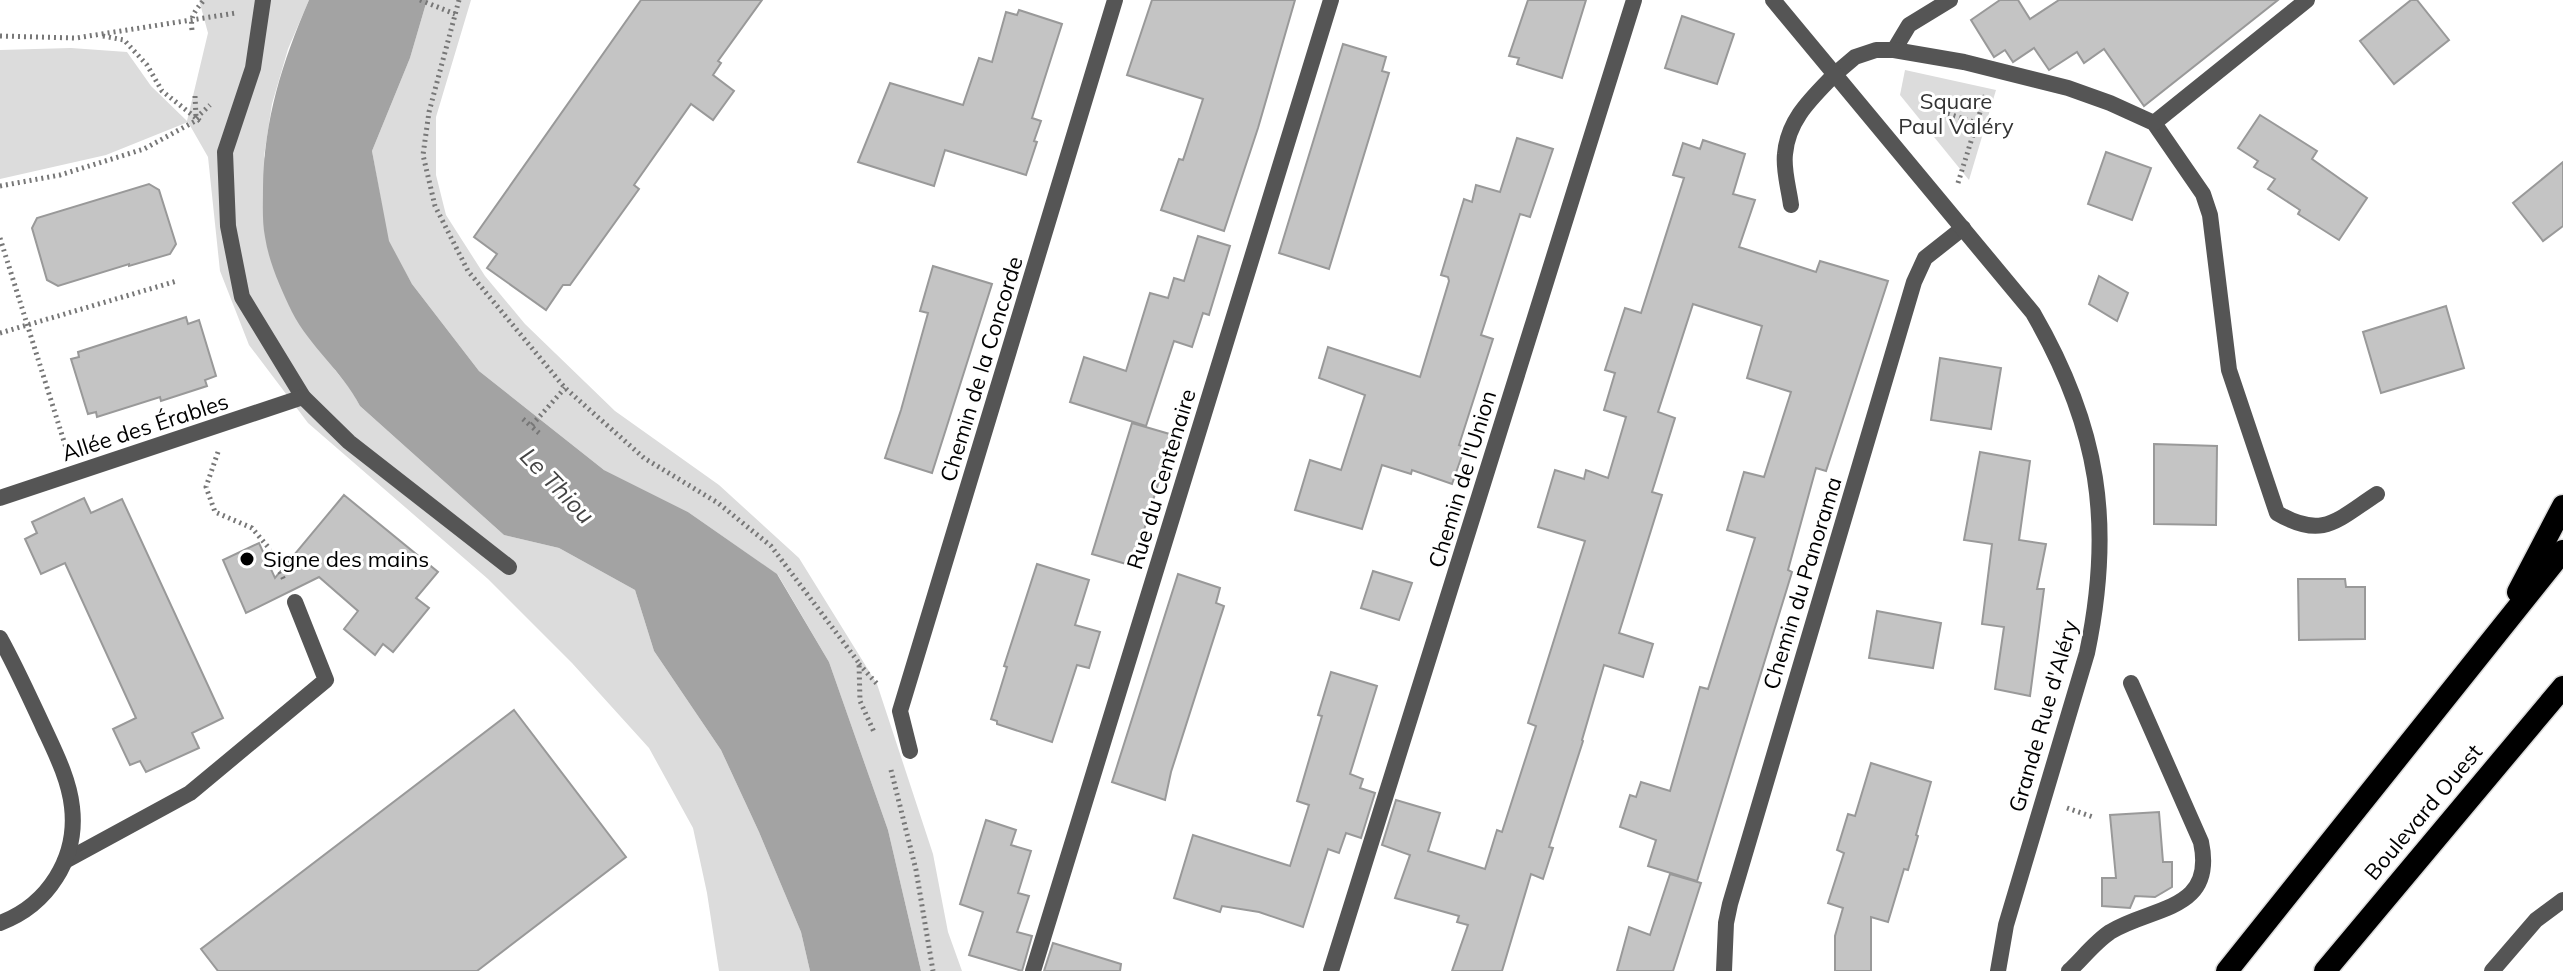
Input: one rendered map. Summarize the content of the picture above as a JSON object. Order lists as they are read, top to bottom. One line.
{"streets":{"highway":["Boulevard Ouest"],"street":["Chemin de la Concorde","Allée des Érables","Rue du Centenaire","Chemin de l'Union","Chemin du Panorama","Grande Rue d'Aléry"]},"crossings":[["Chemin du Panorama","Grande Rue d'Aléry"]],"water":["Le Thiou"],"parks":["Square Paul Valéry"],"places":["Signe des mains"]}
